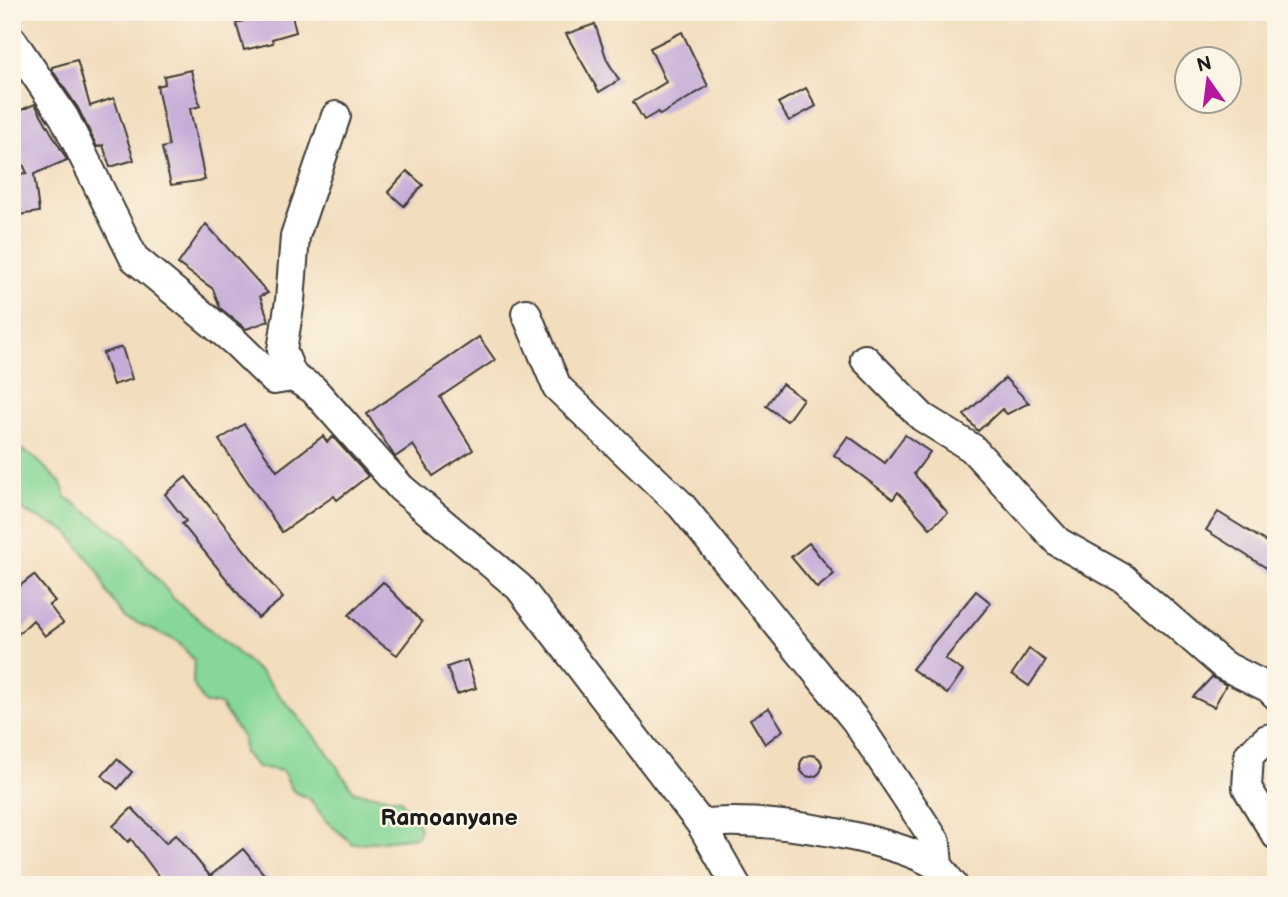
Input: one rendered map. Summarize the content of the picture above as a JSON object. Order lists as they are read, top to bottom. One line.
{"districts":["Ramoanyane"],"north":"top"}
